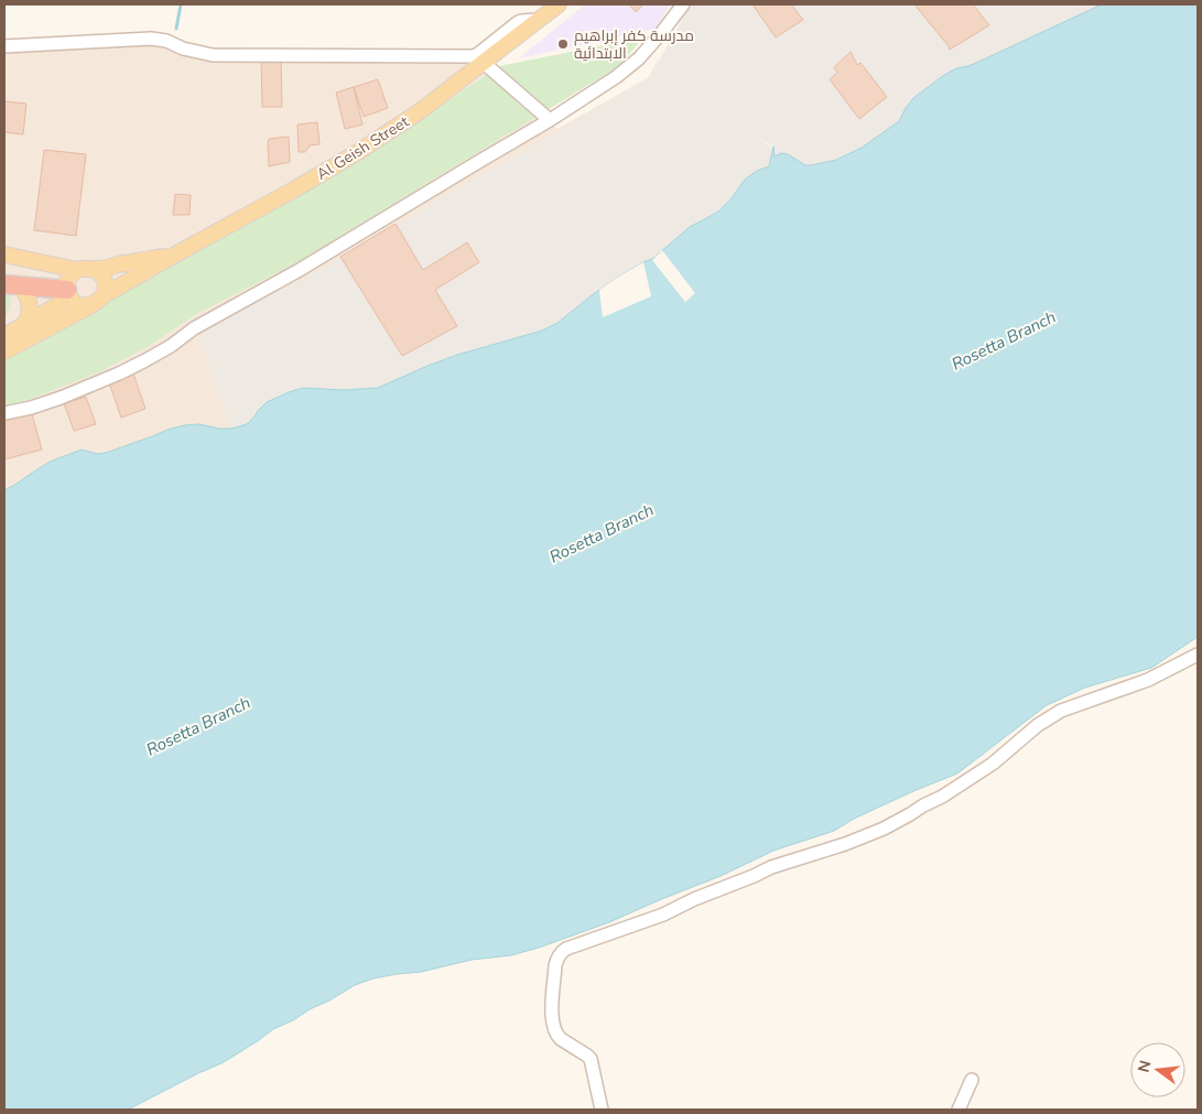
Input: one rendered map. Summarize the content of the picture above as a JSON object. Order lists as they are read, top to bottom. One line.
{"streets":{"main road":["Al Geish Street"]},"water":["Rosetta Branch"],"places":["مدرسة كفر إبراهيم الابتدائية"],"north":"left"}
